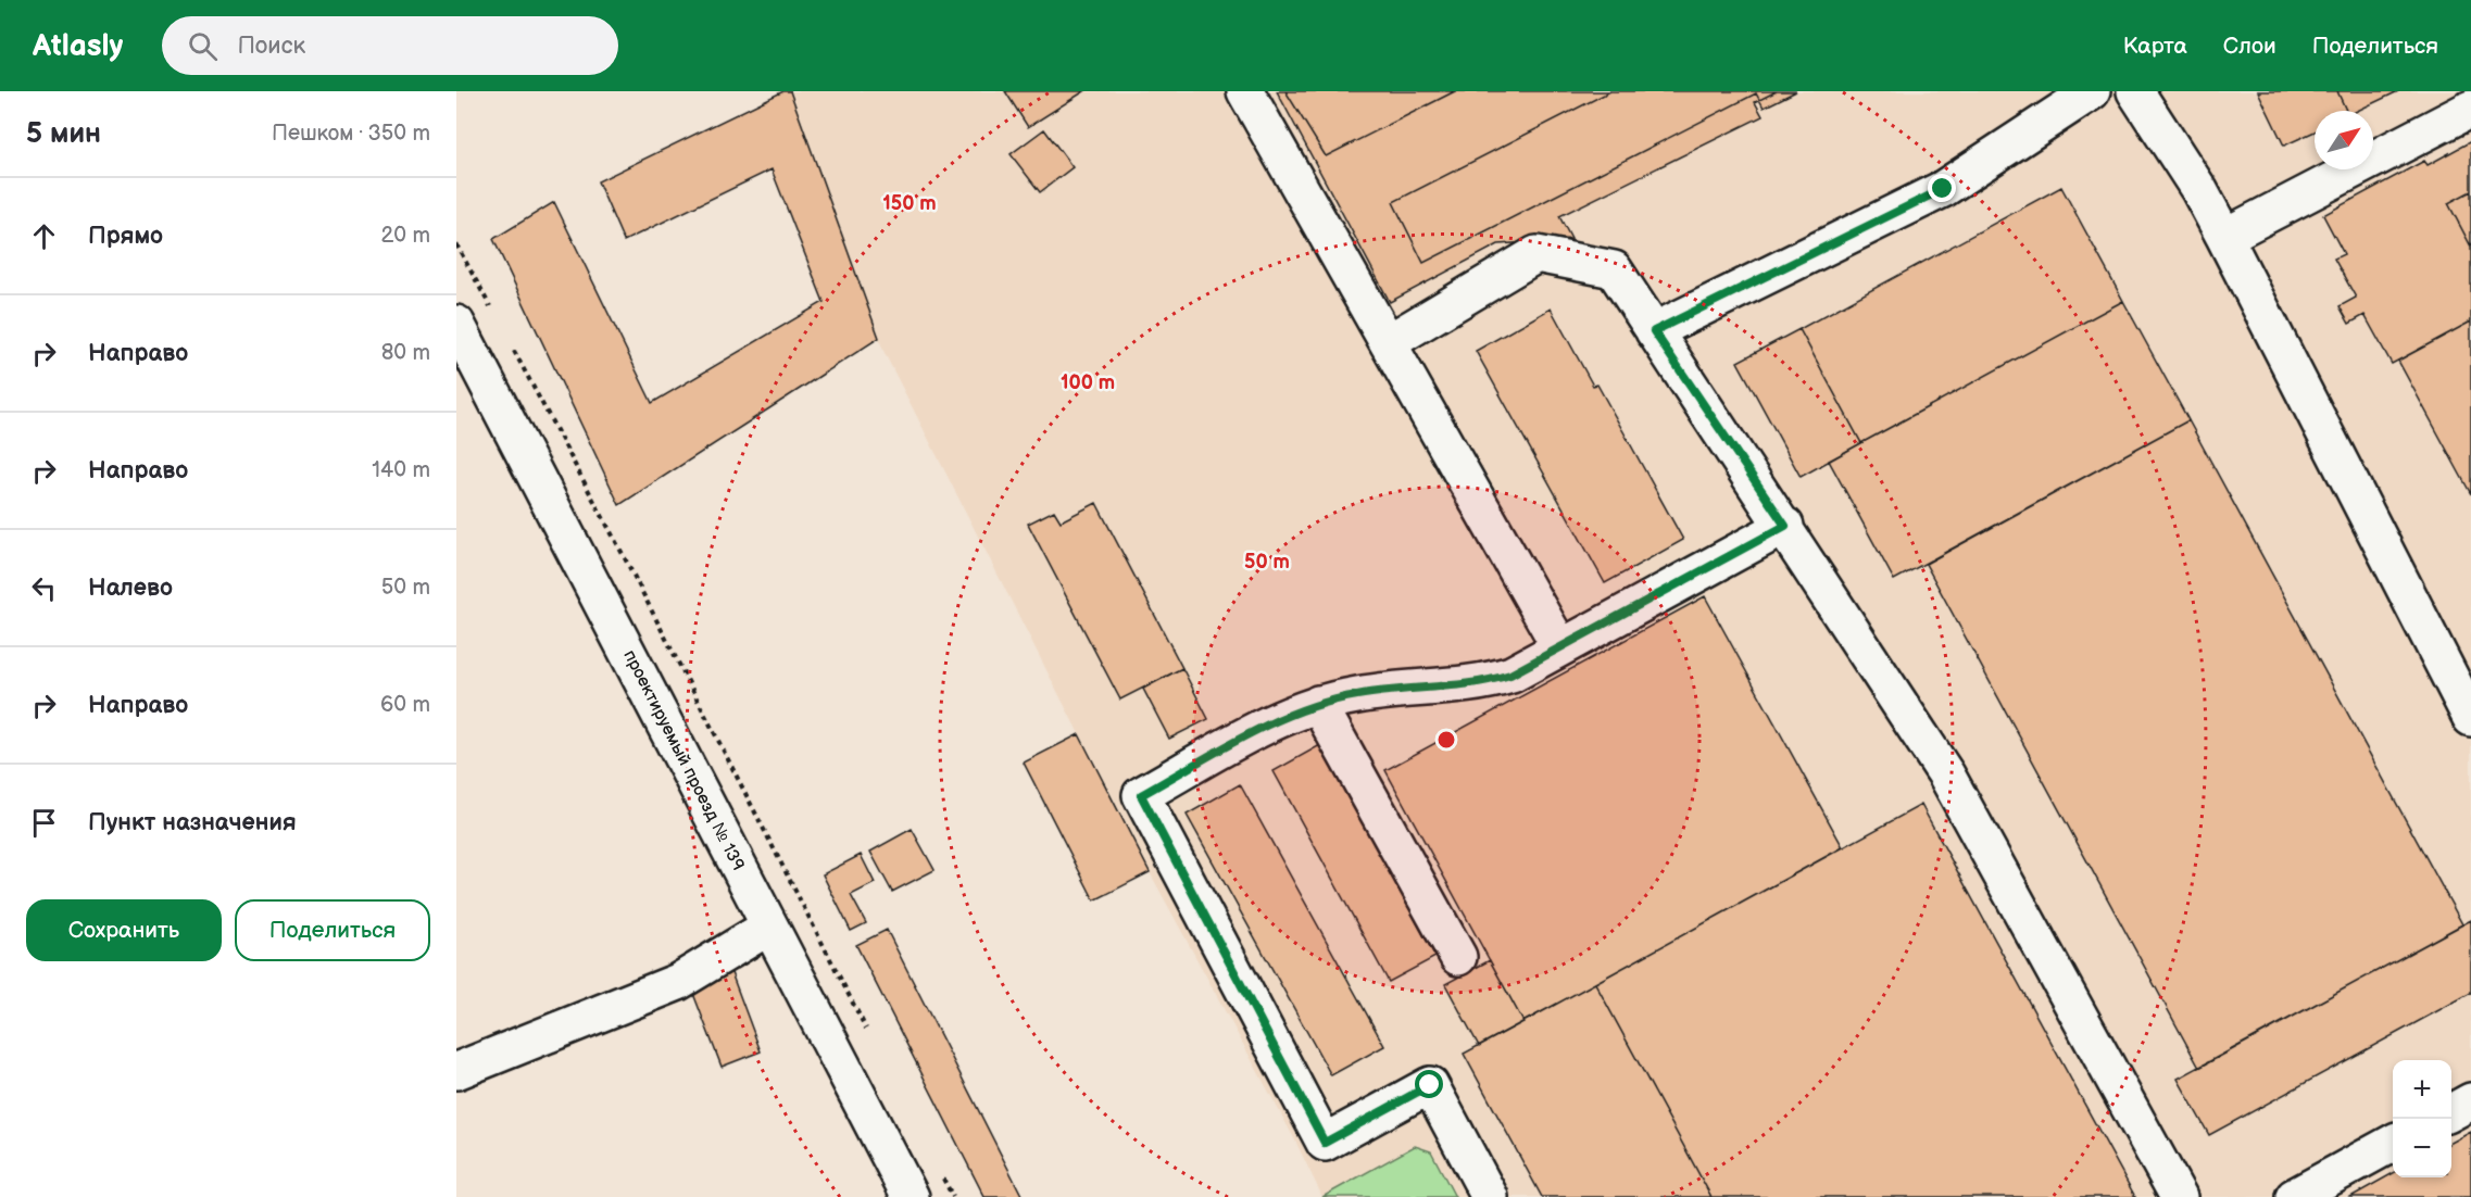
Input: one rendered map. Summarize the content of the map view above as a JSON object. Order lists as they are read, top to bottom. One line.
{"streets":{"street":["проектируемый проезд № 139"]},"north":"top right","page":{"header":"Atlasly","search":"Поиск","nav":["Карта","Слои","Поделиться"],"heading":["5 мин","Пешком · 350 m"],"list":[["Прямо","20 m"],["Направо","80 m"],["Направо","140 m"],["Налево","50 m"],["Направо","60 m"],"Пункт назначения"],"buttons":["Сохранить","Поделиться"],"map_buttons":["+","−"]},"rings":["150 m","100 m","50 m"]}
